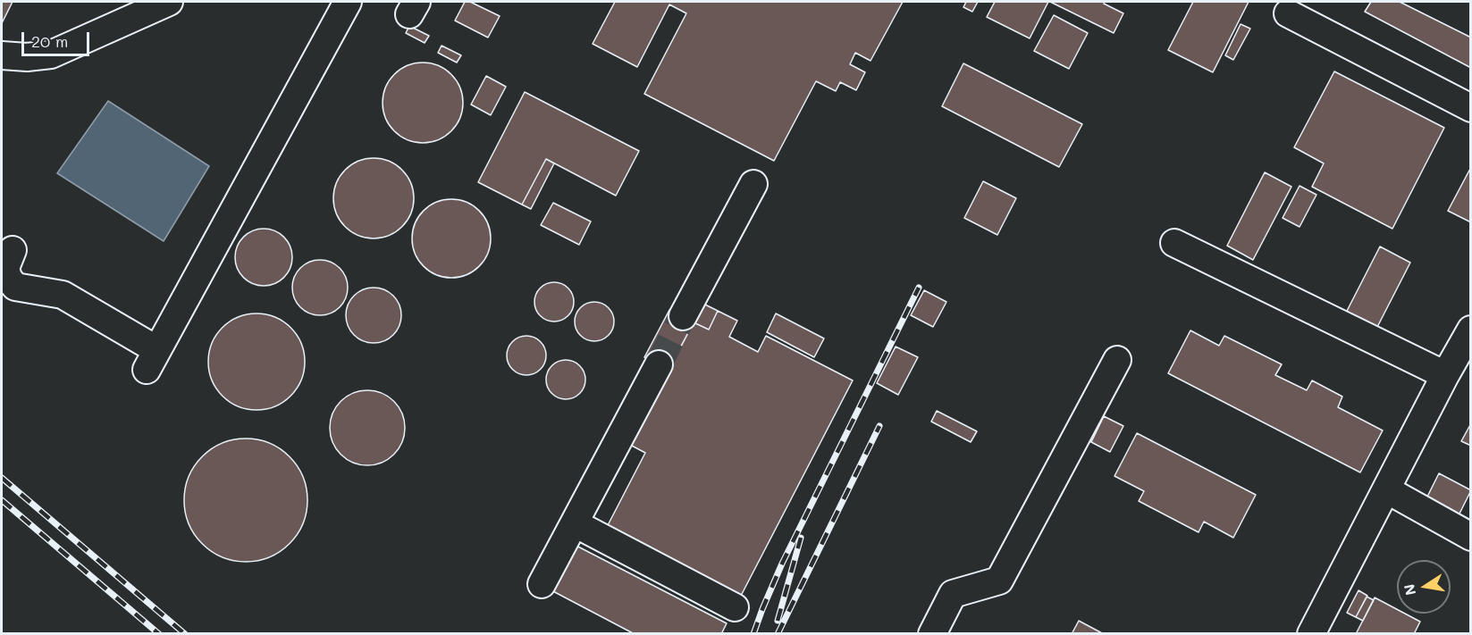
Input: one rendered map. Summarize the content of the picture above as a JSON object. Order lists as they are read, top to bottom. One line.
{"scale_bar":"20 m","north":"left"}
